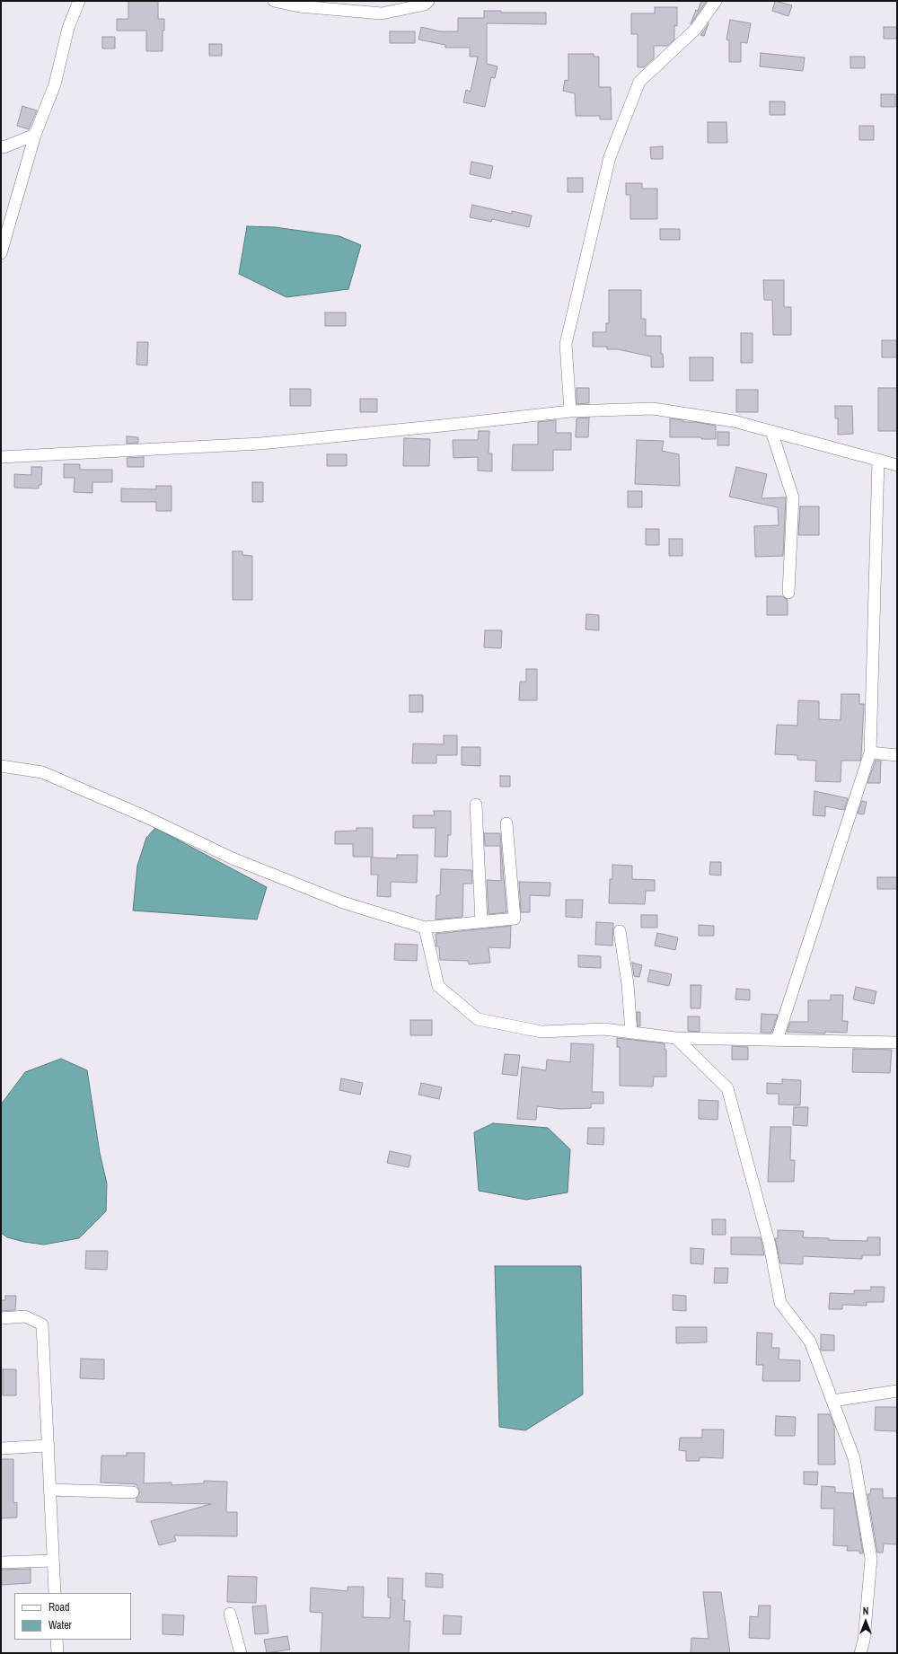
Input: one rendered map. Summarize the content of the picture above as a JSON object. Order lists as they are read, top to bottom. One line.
{"legend":["Road","Water"],"north":"top"}
